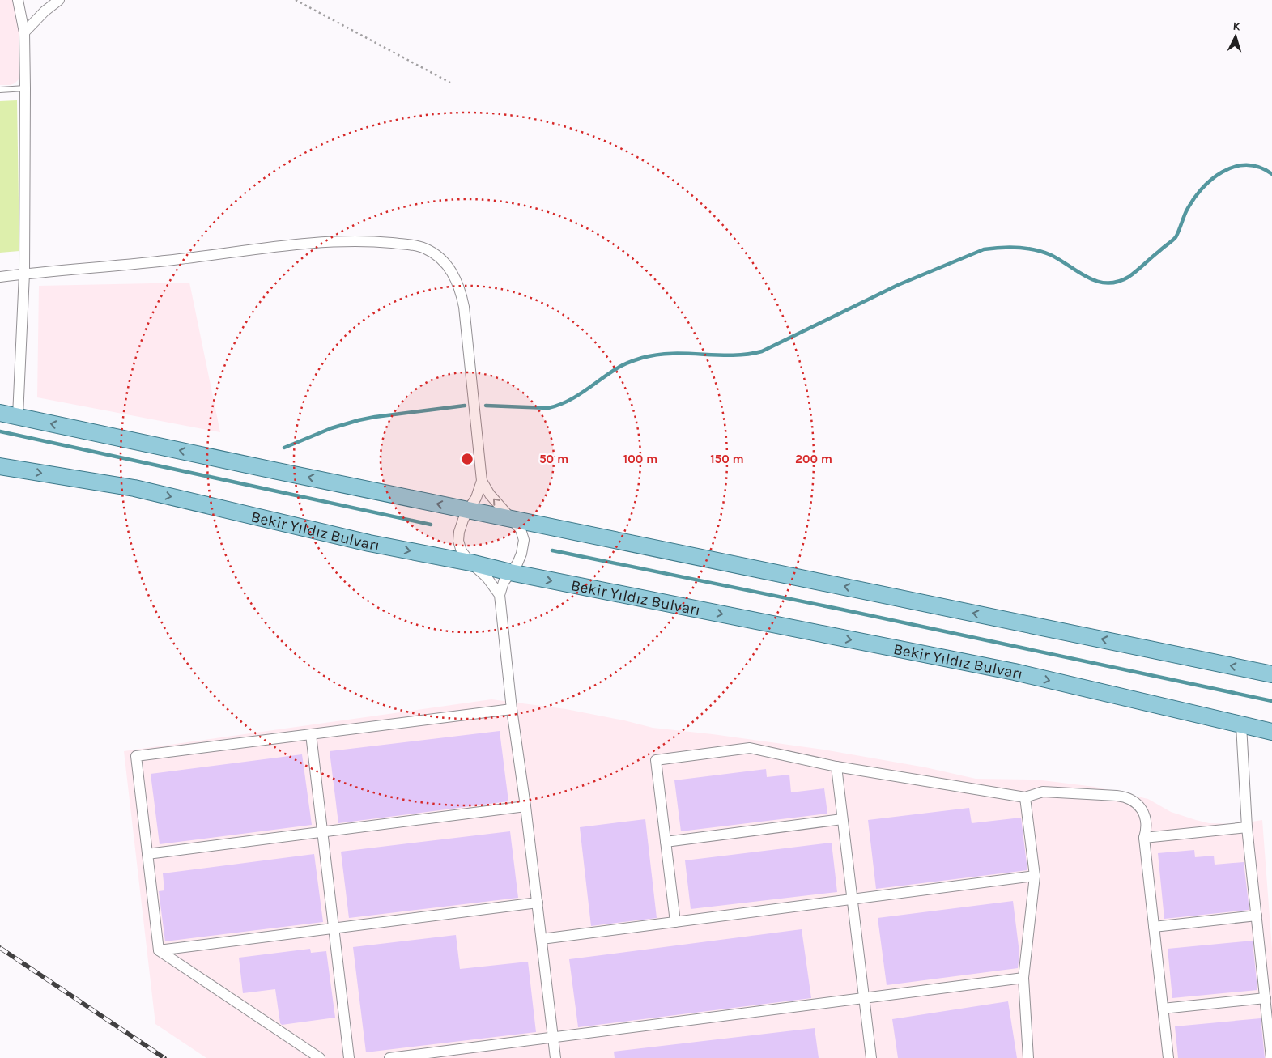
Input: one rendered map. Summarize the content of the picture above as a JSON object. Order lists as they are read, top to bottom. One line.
{"streets":{"main road":["Bekir Yıldız Bulvarı"]},"north":"top","rings":["50 m","100 m","150 m","200 m"]}
